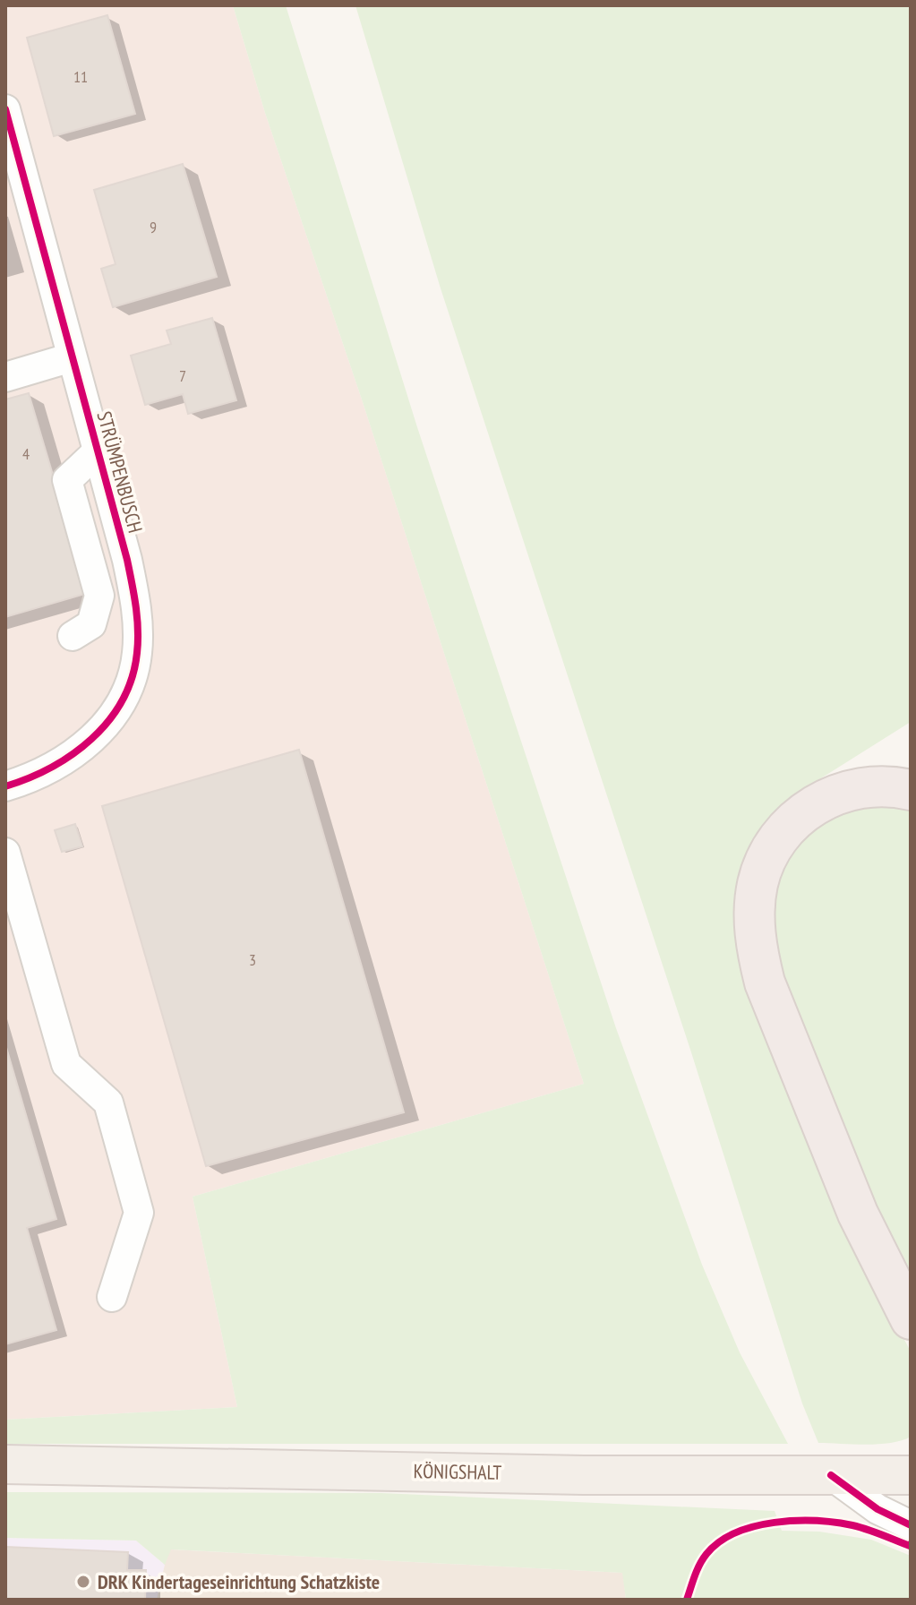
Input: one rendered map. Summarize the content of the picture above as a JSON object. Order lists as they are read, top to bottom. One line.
{"streets":{"main road":["KÖNIGSHALT"],"street":["STRÜMPENBUSCH"]},"places":["DRK Kindertageseinrichtung Schatzkiste"],"house_numbers":["11","9","7","4","3"]}
